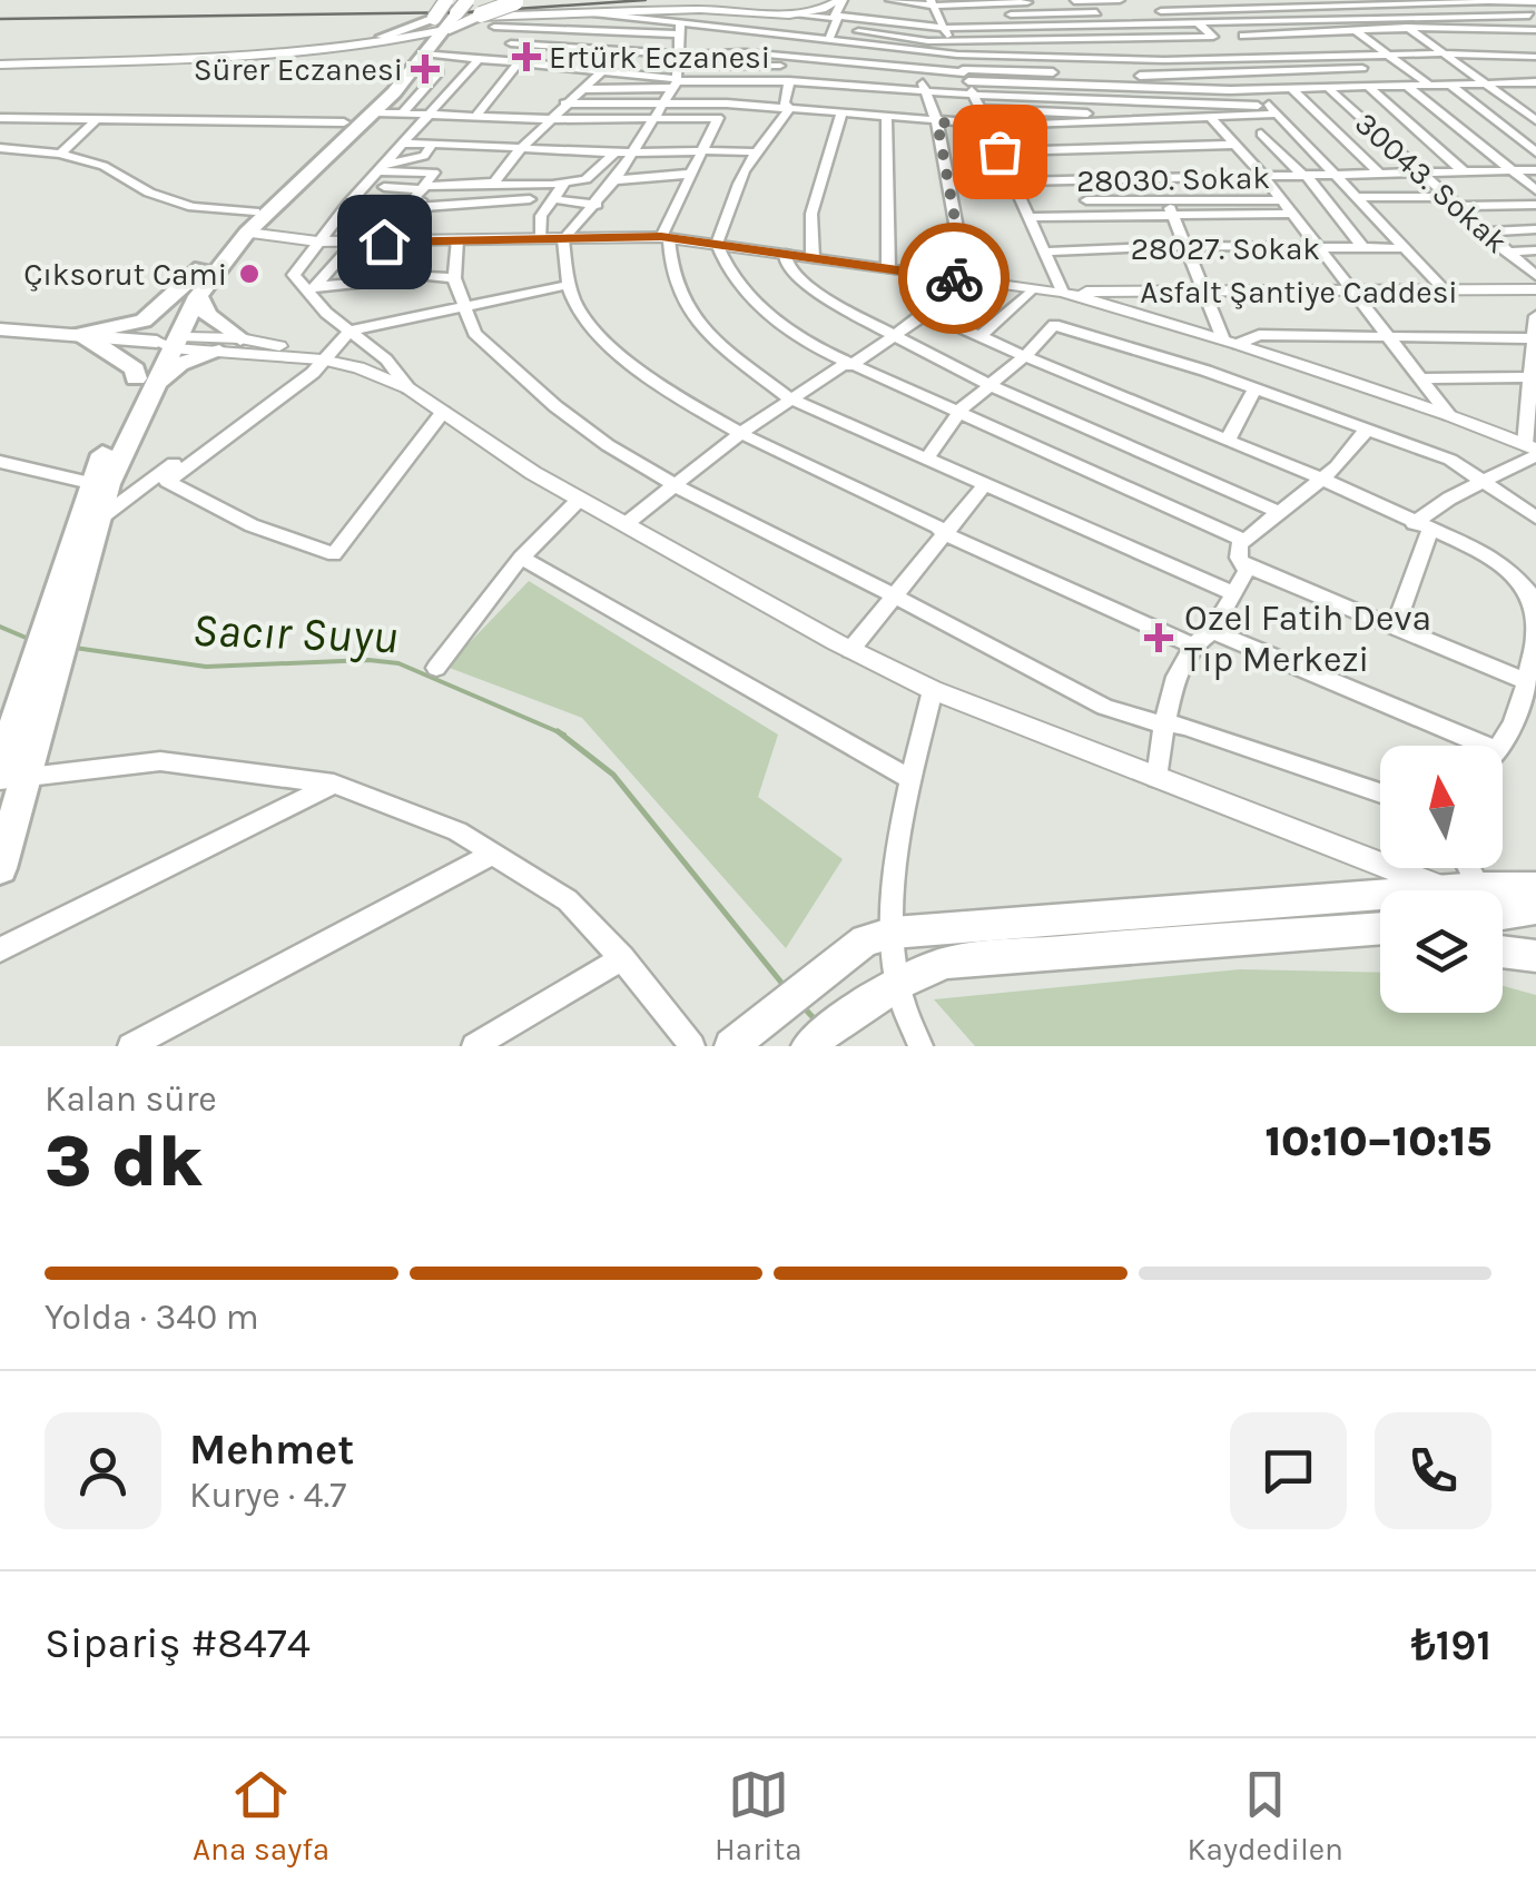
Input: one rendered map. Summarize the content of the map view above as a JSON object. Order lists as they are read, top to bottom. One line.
{"streets":{"street":["28030. Sokak","30043. Sokak","28027. Sokak","Asfalt Şantiye Caddesi"]},"crossings":[["28030. Sokak","30043. Sokak"],["30043. Sokak","Asfalt Şantiye Caddesi"]],"water":["Sacır Suyu"],"places":{"health":["Ertürk Eczanesi","Sürer Eczanesi","Ozel Fatih Deva Tıp Merkezi"],"other":["Çıksorut Cami"]},"north":"top","page":{"heading":["3 dk","Kalan süre","10:10–10:15"],"panel":["Mehmet","Kurye · 4.7","Sipariş #8474","₺191"],"bar":"Yolda · 340 m","tabs":["Ana sayfa","Harita","Kaydedilen"]}}
